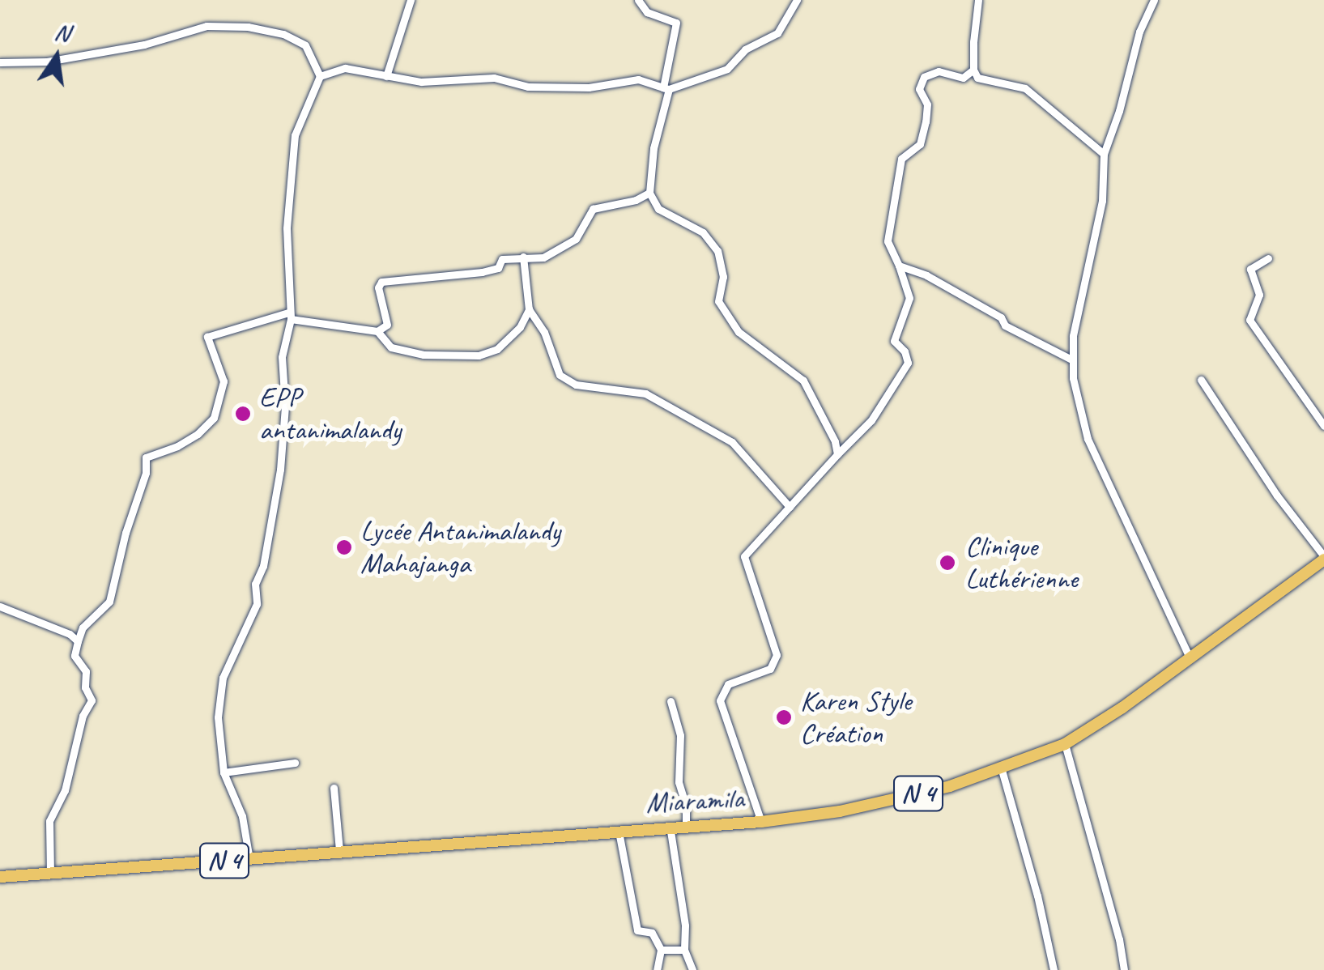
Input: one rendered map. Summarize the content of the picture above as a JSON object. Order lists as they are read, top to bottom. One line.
{"streets":{"main road":["N 4","Miaramila"]},"places":["EPP antanimalandy","Lycée Antanimalandy Mahajanga","Clinique Luthérienne","Karen Style Création"],"north":"top"}
